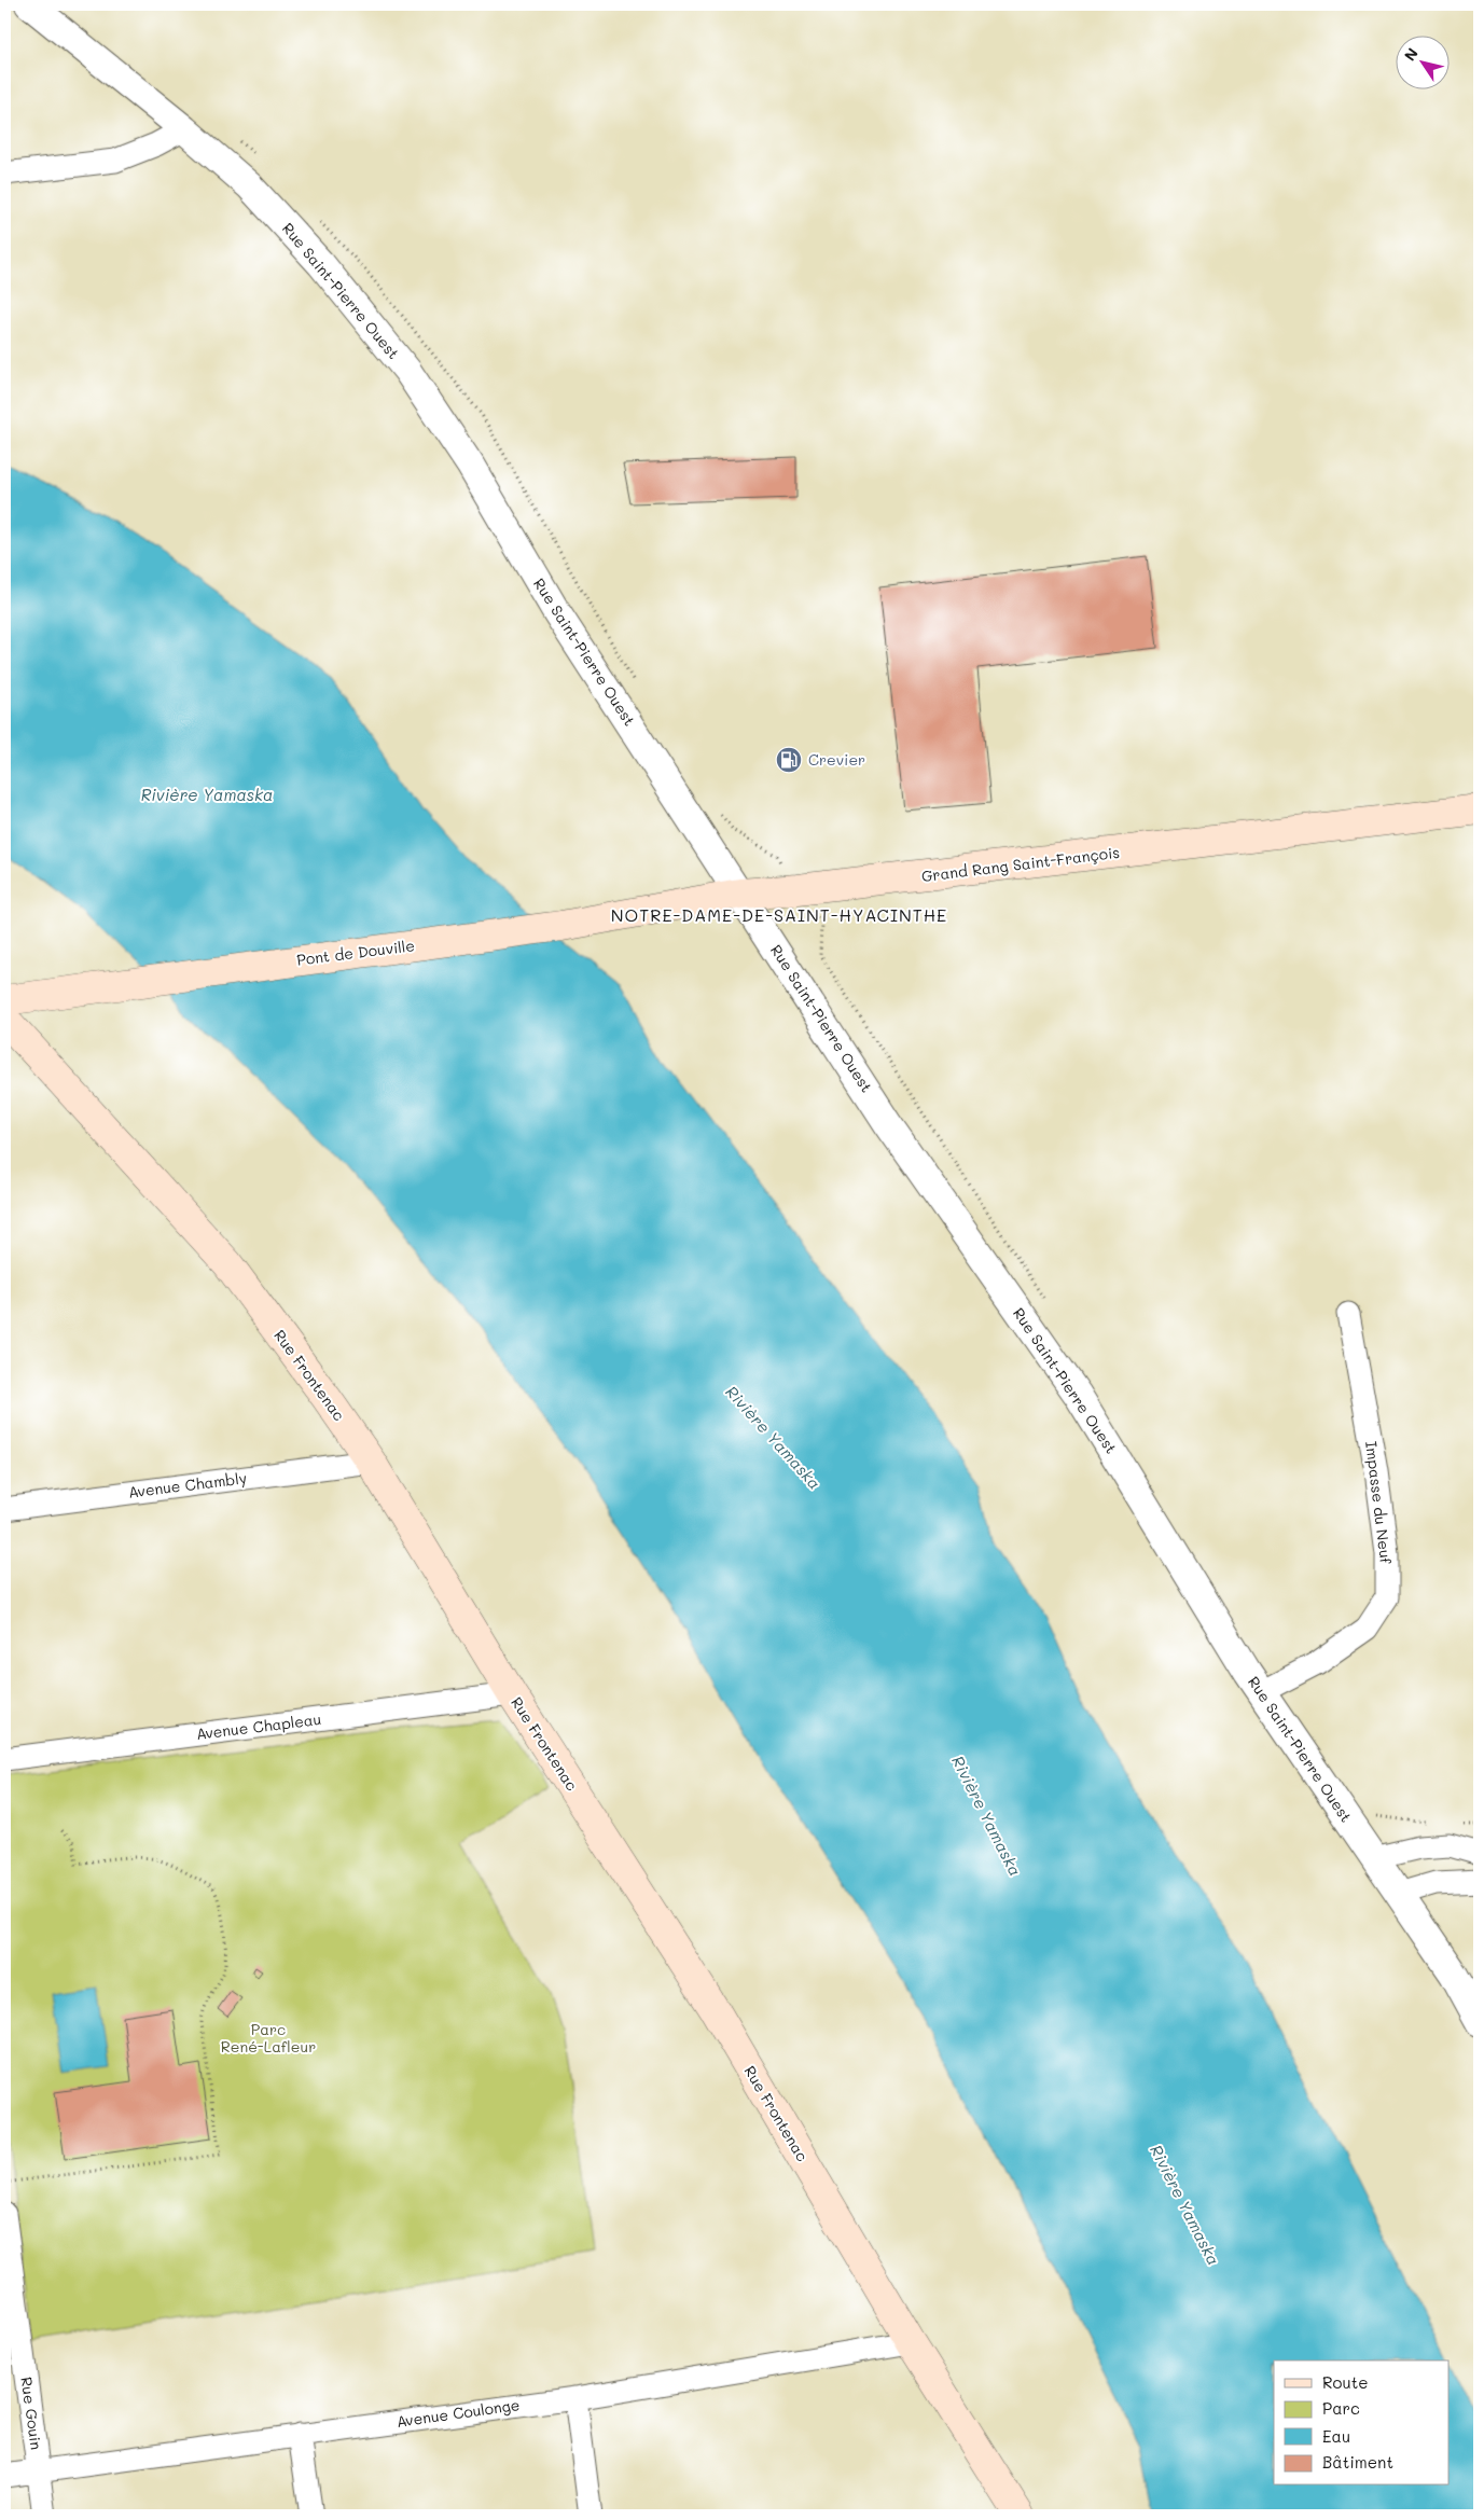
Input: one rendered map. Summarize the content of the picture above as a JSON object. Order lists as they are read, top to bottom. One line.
{"streets":{"main road":["Grand Rang Saint-François","Pont de Douville","Rue Frontenac"],"street":["Rue Saint-Pierre Ouest","Avenue Chambly","Impasse du Neuf","Avenue Chapleau","Rue Gouin","Avenue Coulonge"]},"crossings":[["Rue Saint-Pierre Ouest","Grand Rang Saint-François"],["Rue Saint-Pierre Ouest","Impasse du Neuf"],["Grand Rang Saint-François","Pont de Douville"],["Rue Frontenac","Avenue Chambly"],["Rue Frontenac","Avenue Chapleau"],["Rue Frontenac","Avenue Coulonge"],["Rue Gouin","Avenue Coulonge"]],"districts":["NOTRE-DAME-DE-SAINT-HYACINTHE"],"water":["Rivière Yamaska"],"parks":["Parc René-Lafleur"],"places":{"fuel station":["Crevier"]},"legend":["Route","Parc","Eau","Bâtiment"],"north":"top left"}
